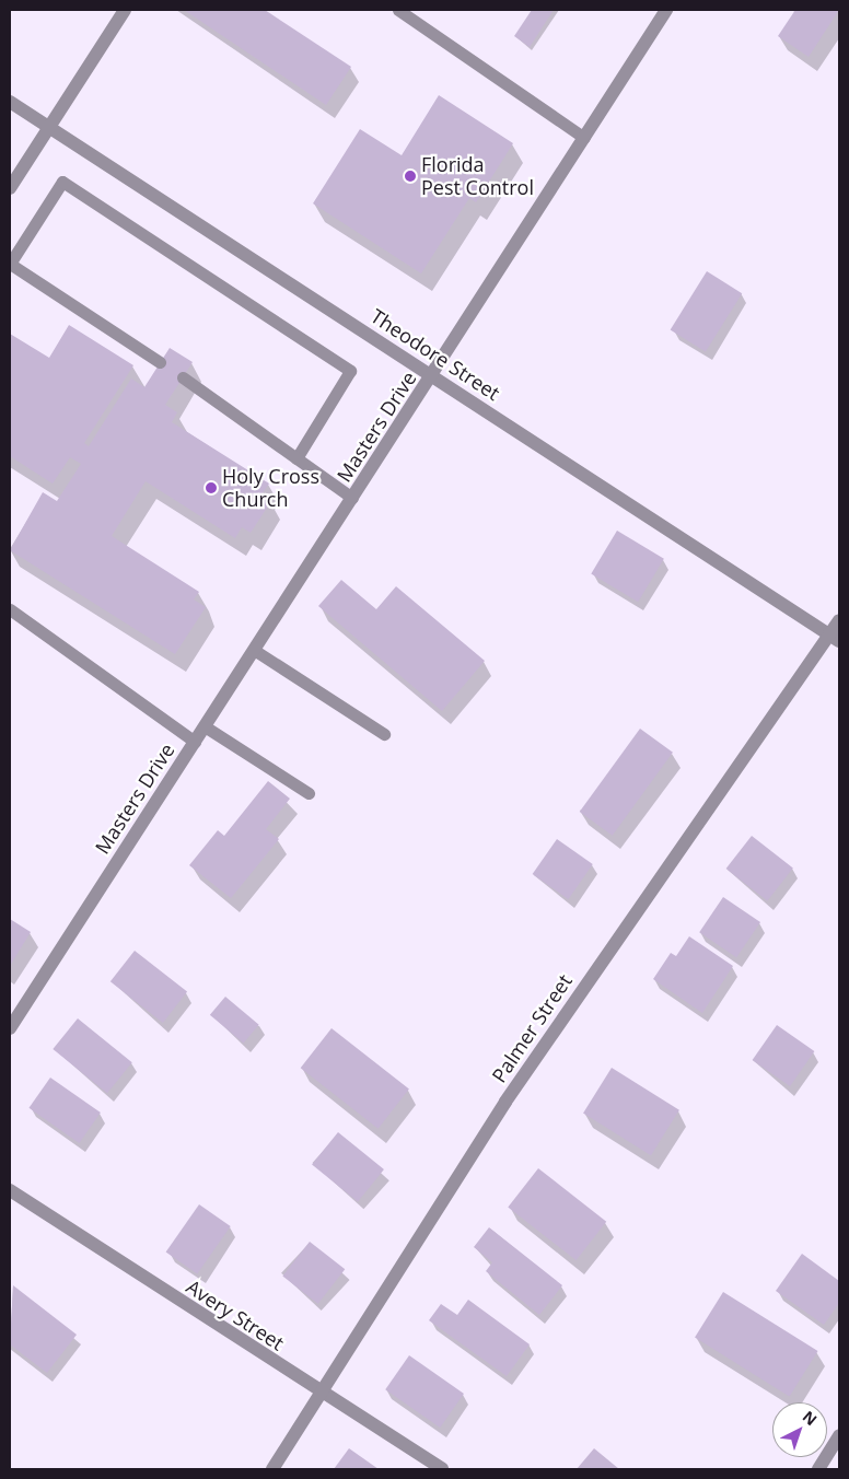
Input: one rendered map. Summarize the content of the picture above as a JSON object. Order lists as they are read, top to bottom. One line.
{"streets":{"street":["Theodore Street","Masters Drive","Palmer Street","Avery Street"]},"crossings":[["Theodore Street","Masters Drive"],["Theodore Street","Palmer Street"],["Palmer Street","Avery Street"]],"places":["Florida Pest Control","Holy Cross Church"],"north":"top right"}
